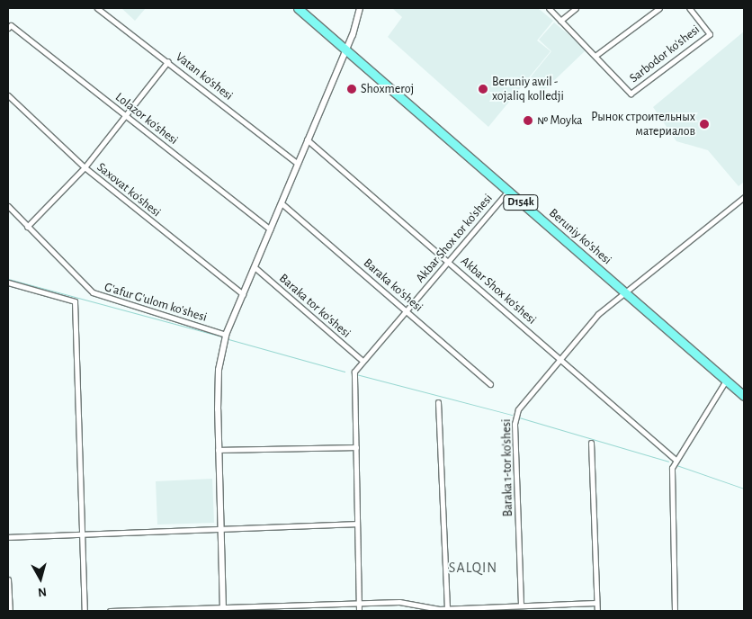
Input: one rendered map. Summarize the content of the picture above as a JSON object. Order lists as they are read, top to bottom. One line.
{"streets":{"main road":["D154k","Beruniy ko'shesi"],"street":["Sarbodor ko'shesi","Vatan ko'shesi","Lolazor ko'shesi","Saxovat ko'shesi","Akbar Shox tor ko'shesi","Baraka ko'shesi","Akbar Shox ko'shesi","G'afur G'ulom ko'shesi","Baraka tor ko'shesi","Baraka 1-tor ko'shesi"]},"crossings":[["Beruniy ko'shesi","Akbar Shox tor ko'shesi"],["Beruniy ko'shesi","Baraka 1-tor ko'shesi"],["Akbar Shox tor ko'shesi","Baraka ko'shesi"],["Akbar Shox tor ko'shesi","Akbar Shox ko'shesi"],["Akbar Shox tor ko'shesi","Baraka tor ko'shesi"],["Akbar Shox ko'shesi","Baraka 1-tor ko'shesi"]],"districts":["SALQIN"],"places":["Shoxmeroj","Beruniy awil - xojaliq kolledji","№ Moyka","Рынок строительных материалов"],"north":"bottom"}
